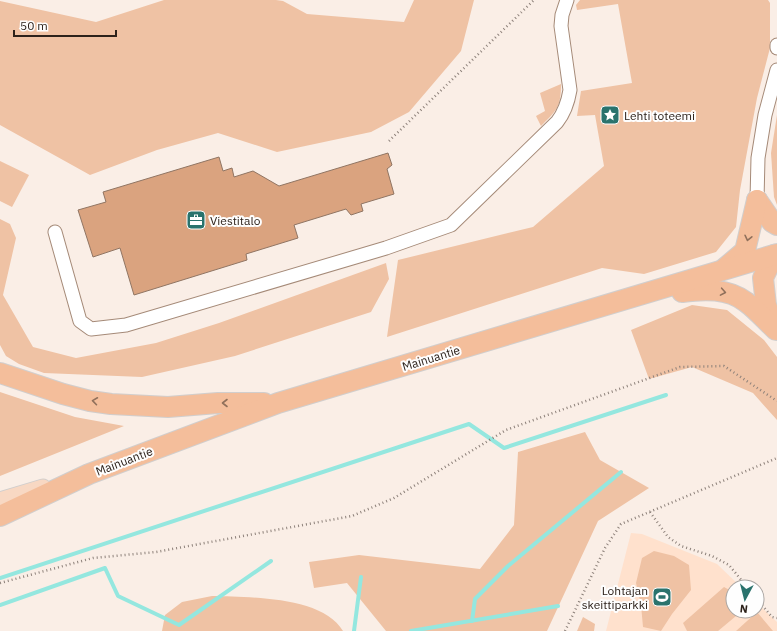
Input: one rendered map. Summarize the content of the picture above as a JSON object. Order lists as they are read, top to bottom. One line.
{"streets":{"highway":["Mainuantie"]},"places":{"place":["Lehti toteemi"],"office":["Viestitalo"],"sports":["Lohtajan skeittiparkki"]},"scale_bar":"50 m","north":"bottom"}
